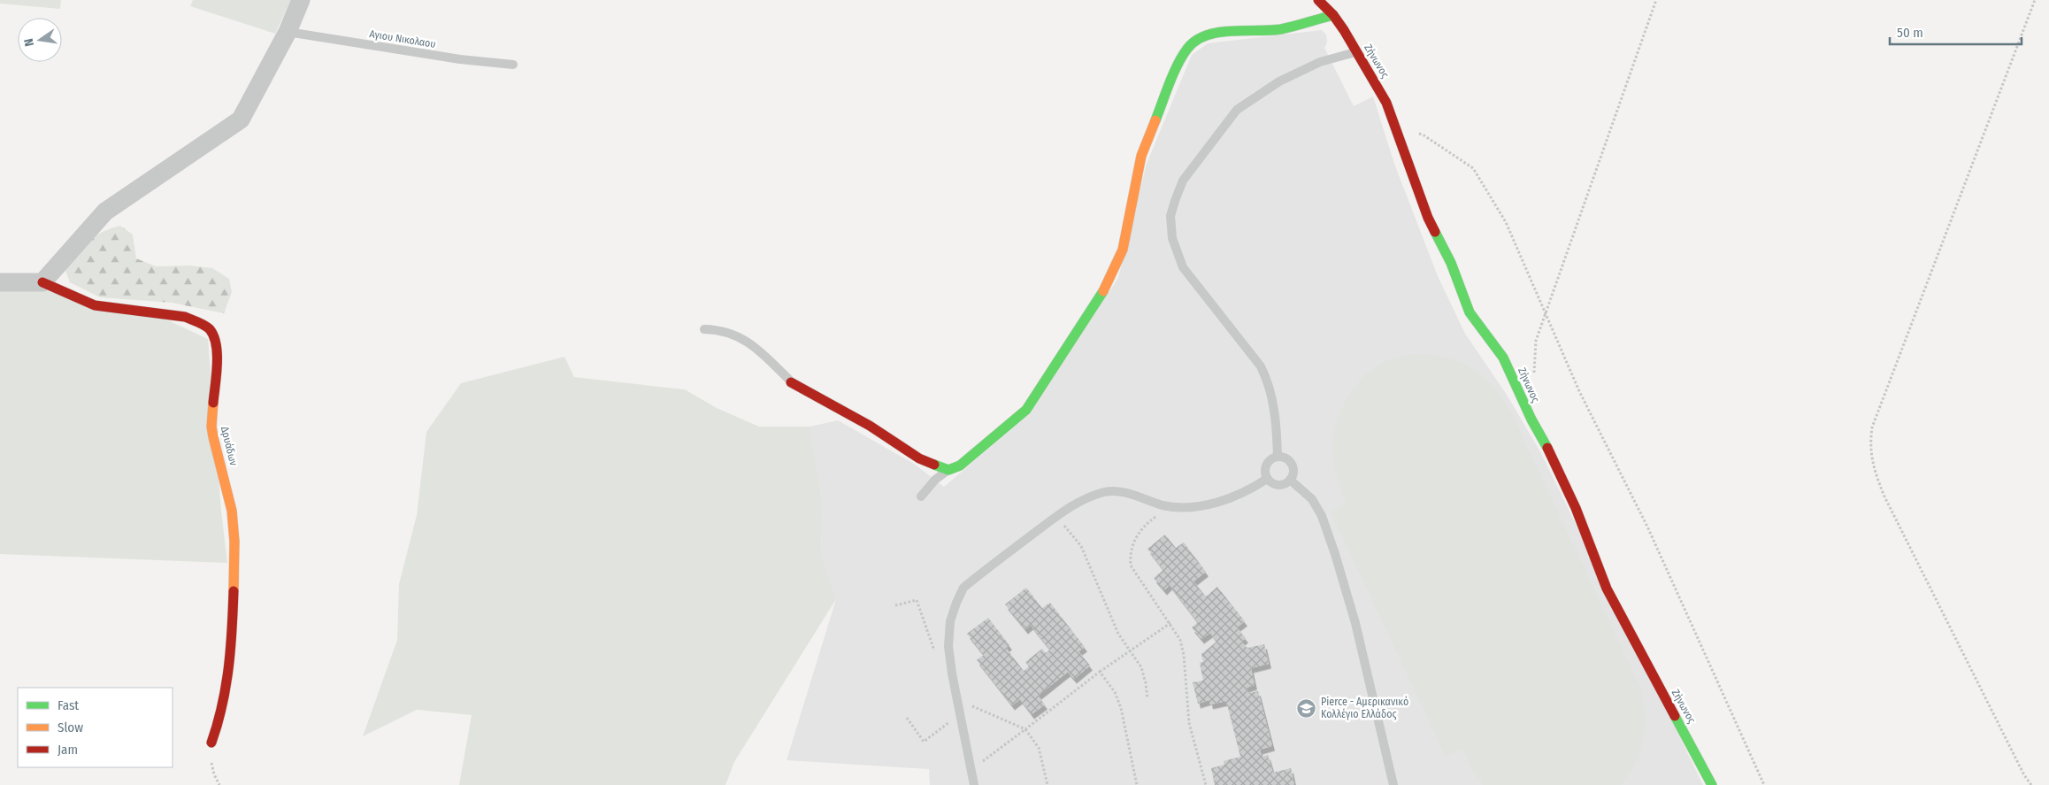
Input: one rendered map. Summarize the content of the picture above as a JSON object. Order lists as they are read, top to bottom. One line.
{"streets":{"street":["Ζήνωνος","Δρυάδων"],"lane":["Αγιου Νικολαου"]},"places":{"school or university":["Pierce - Αμερικανικό Κολλέγιο Ελλάδος"]},"legend":["Fast","Slow","Jam"],"scale_bar":"50 m","north":"left"}
